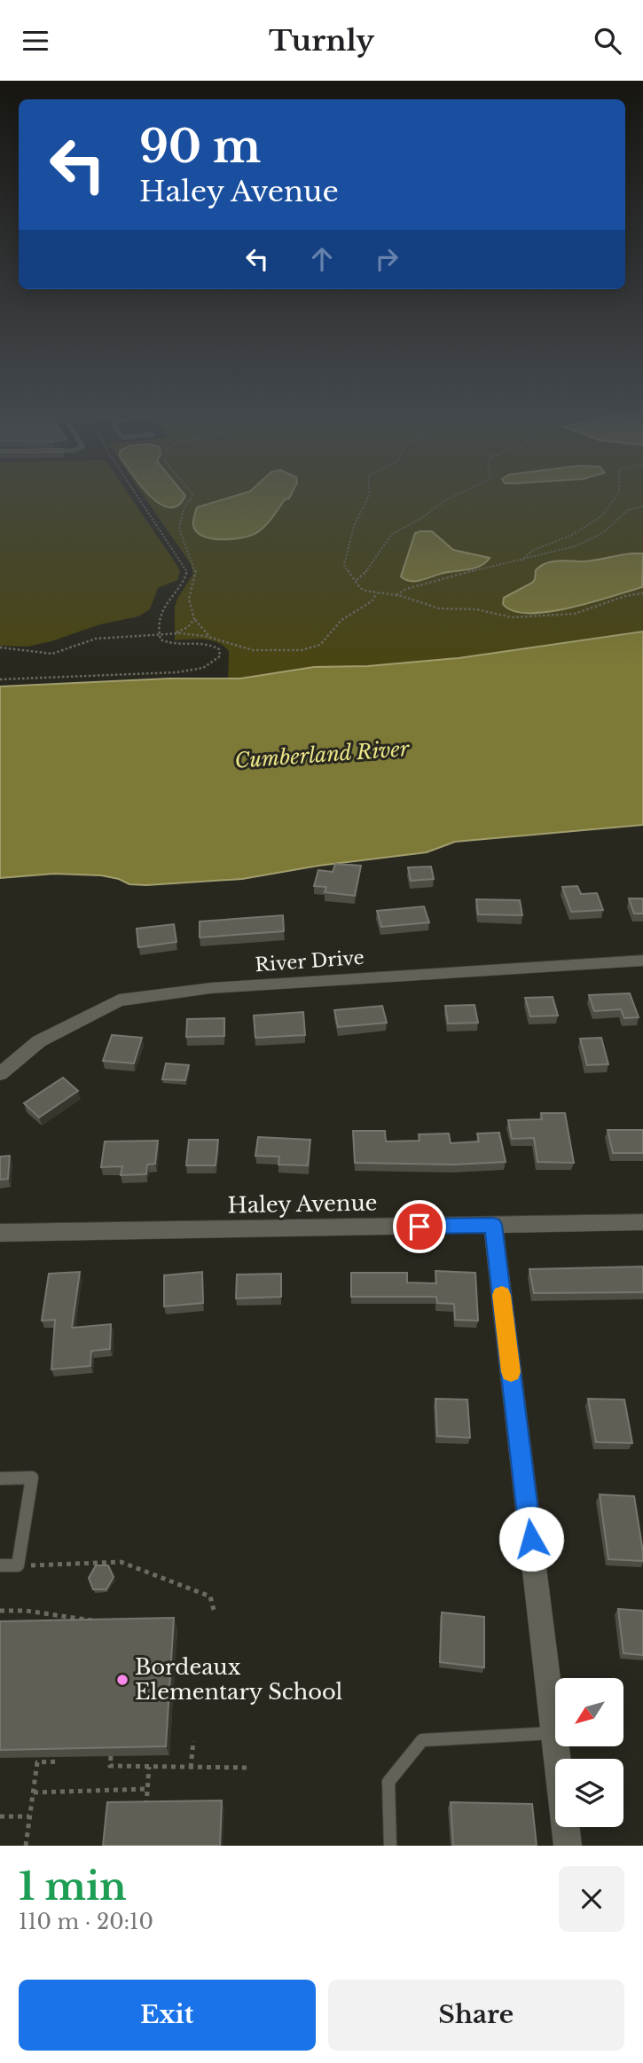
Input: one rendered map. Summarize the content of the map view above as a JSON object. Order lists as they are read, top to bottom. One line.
{"streets":{"street":["River Drive","Haley Avenue"]},"water":["Cumberland River"],"places":["Bordeaux Elementary School"],"north":"bottom left","page":{"header":"Turnly","turn":["90 m","Haley Avenue"],"heading":["1 min","110 m · 20:10"],"buttons":["Exit","Share"]}}
